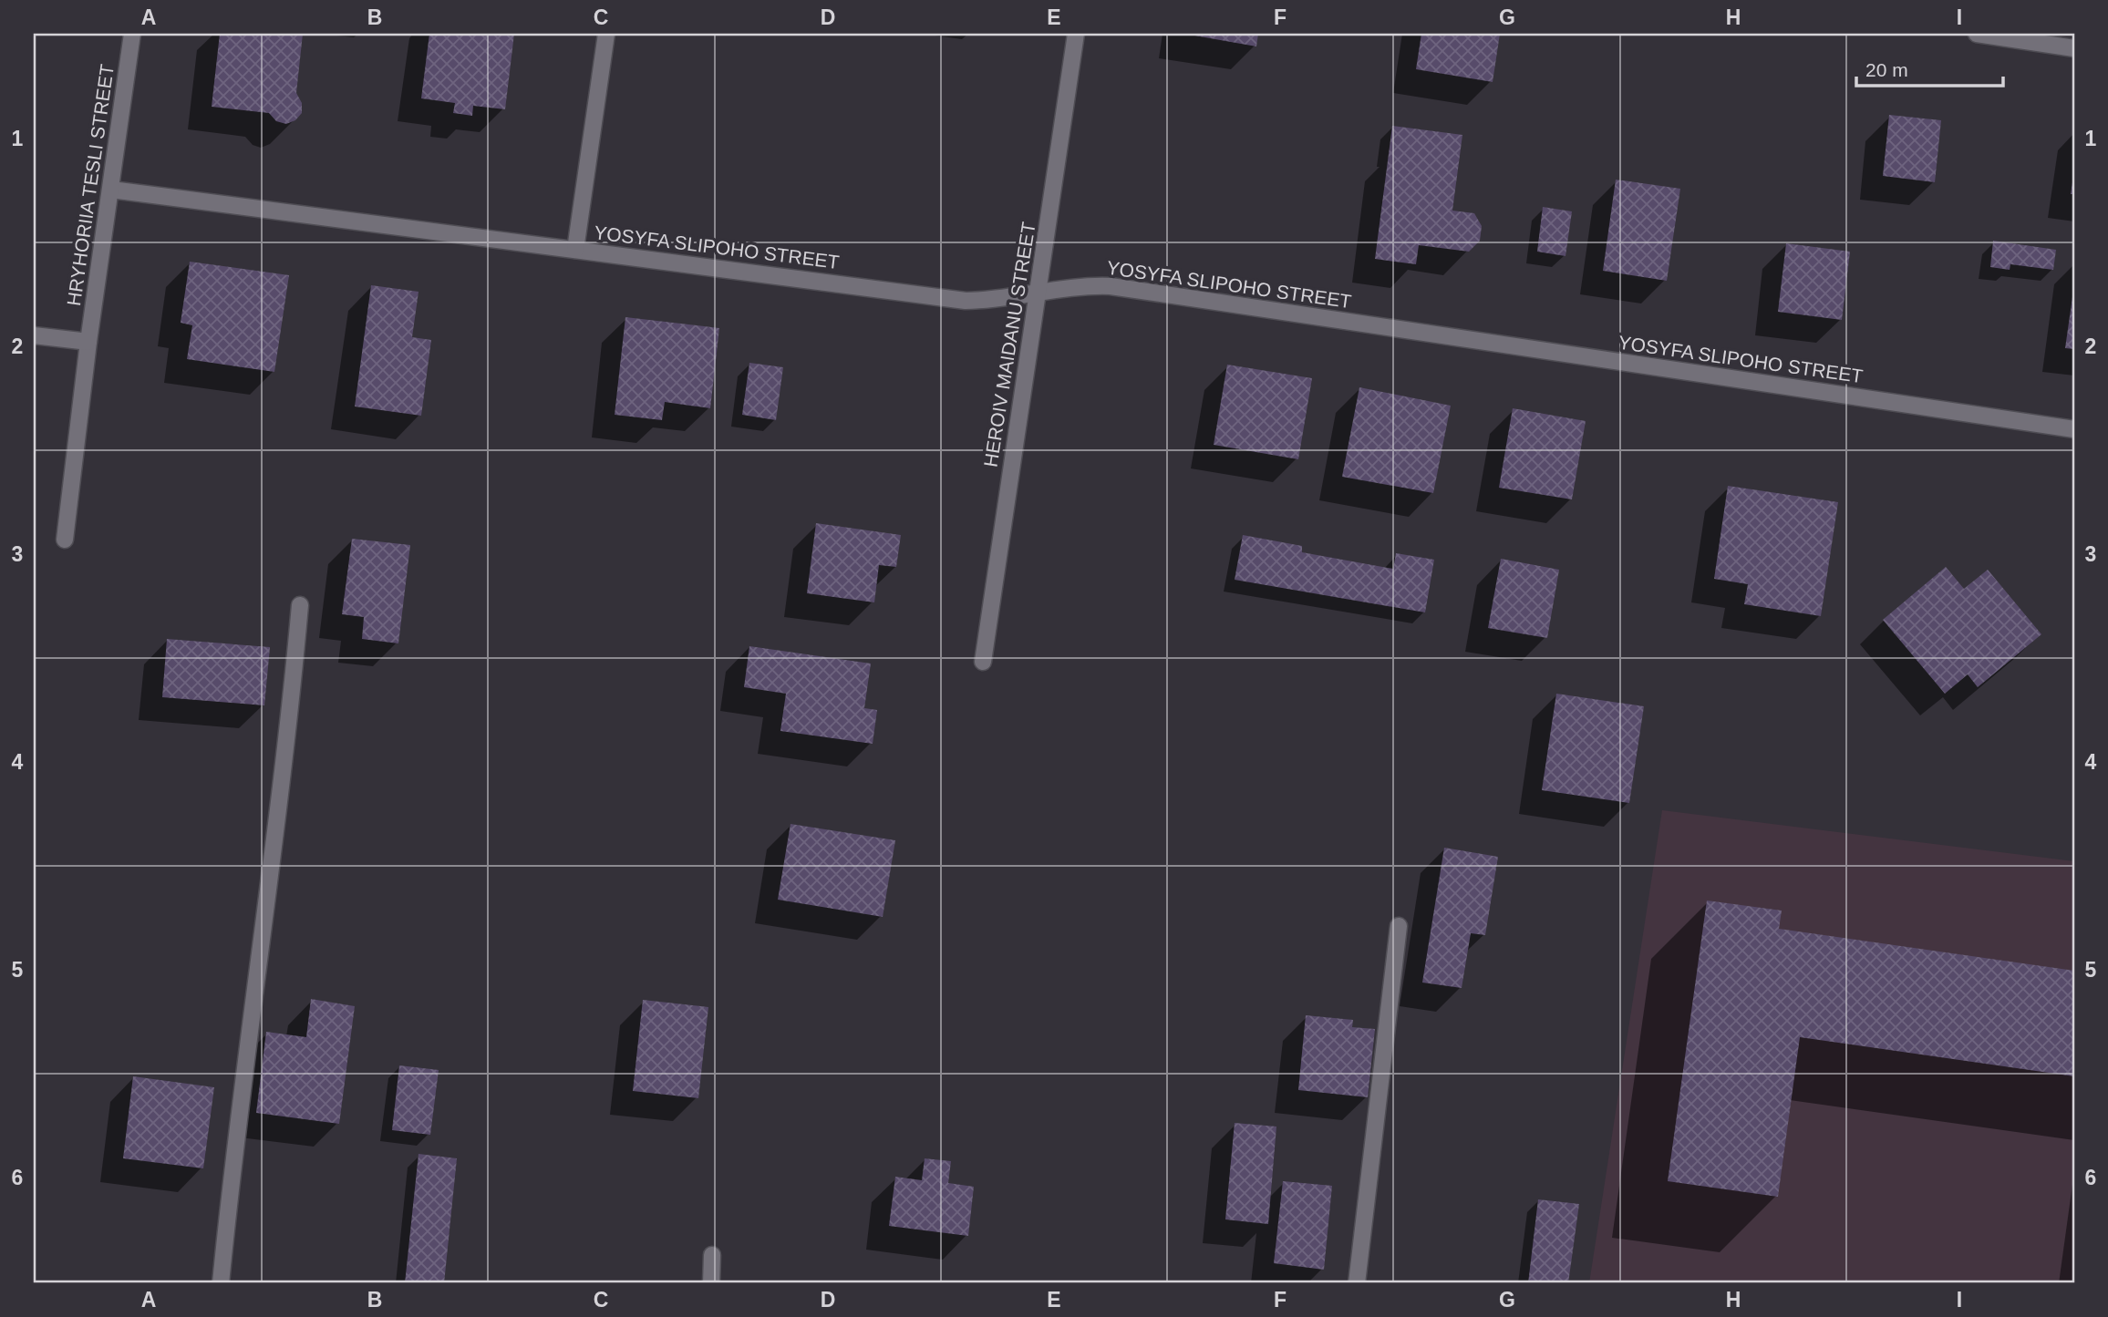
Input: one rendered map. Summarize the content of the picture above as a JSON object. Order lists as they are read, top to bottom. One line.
{"streets":{"street":["HRYHORIIA TESLI STREET","YOSYFA SLIPOHO STREET","HEROIV MAIDANU STREET"]},"crossings":[["HRYHORIIA TESLI STREET","YOSYFA SLIPOHO STREET"],["YOSYFA SLIPOHO STREET","HEROIV MAIDANU STREET"]],"scale_bar":"20 m","grid":{"columns":["A","B","C","D","E","F","G","H","I"],"rows":["1","2","3","4","5","6"]}}
